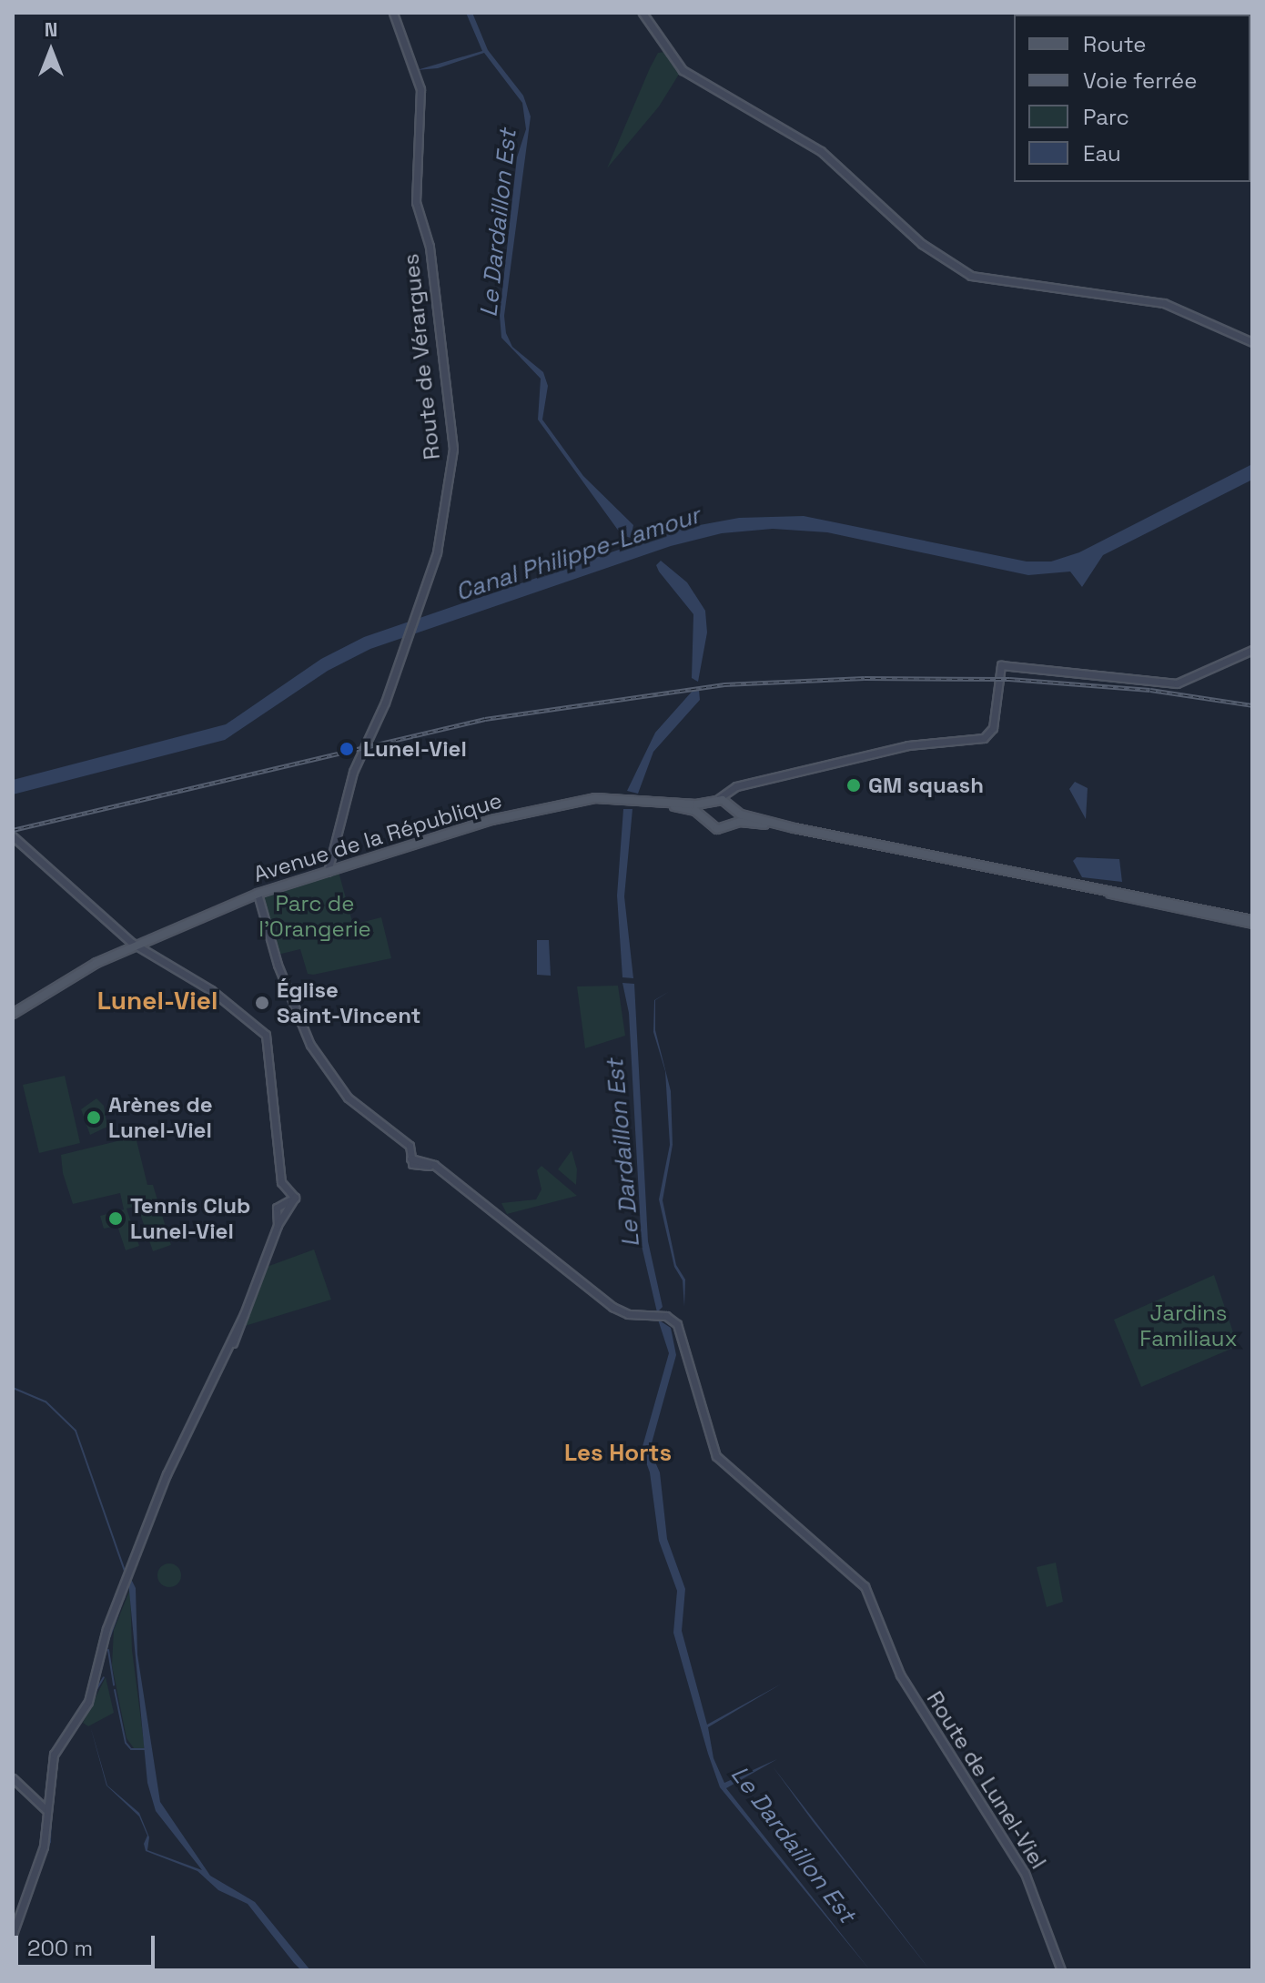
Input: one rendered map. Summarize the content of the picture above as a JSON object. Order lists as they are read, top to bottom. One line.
{"streets":{"main road":["Avenue de la République"],"street":["Route de Vérargues","Route de Lunel-Viel"]},"crossings":[["Route de Vérargues","Avenue de la République"],["Avenue de la République","Route de Lunel-Viel"]],"districts":["Lunel-Viel","Les Horts"],"water":["Le Dardaillon Est","Canal Philippe-Lamour"],"parks":["Parc de l'Orangerie","Jardins Familiaux"],"places":["Lunel-Viel","GM squash","Église Saint-Vincent","Arènes de Lunel-Viel","Tennis Club Lunel-Viel"],"legend":["Route","Voie ferrée","Parc","Eau"],"scale_bar":"200 m","north":"top"}
